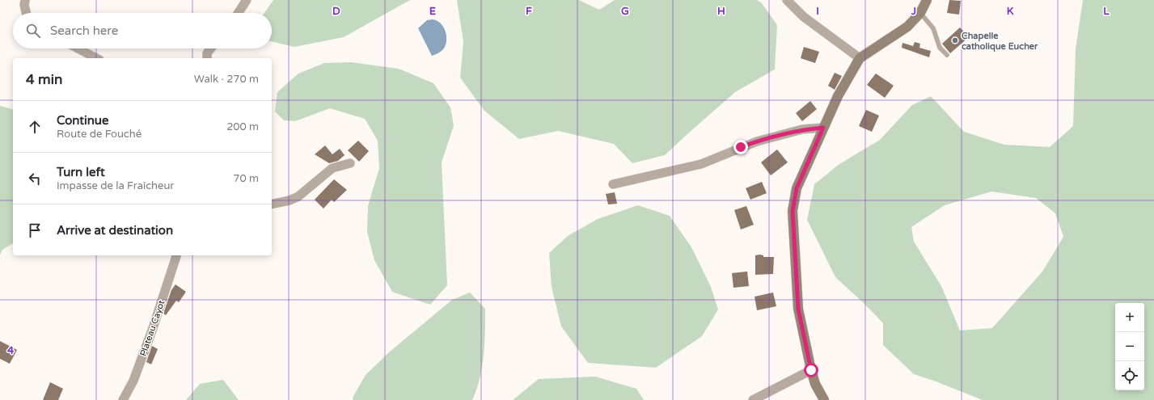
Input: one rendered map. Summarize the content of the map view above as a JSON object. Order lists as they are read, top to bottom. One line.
{"streets":{"street":["Plateau Cayot"]},"places":["Chapelle catholique Eucher"],"page":{"search":"Search here","heading":["4 min","Walk · 270 m"],"list":[["Continue","Route de Fouché","200 m"],["Turn left","Impasse de la Fraîcheur","70 m"],"Arrive at destination"],"map_buttons":["+","−"]},"grid":{"columns":["D","E","F","G","H","I","J","K","L"],"rows":["4"]}}
